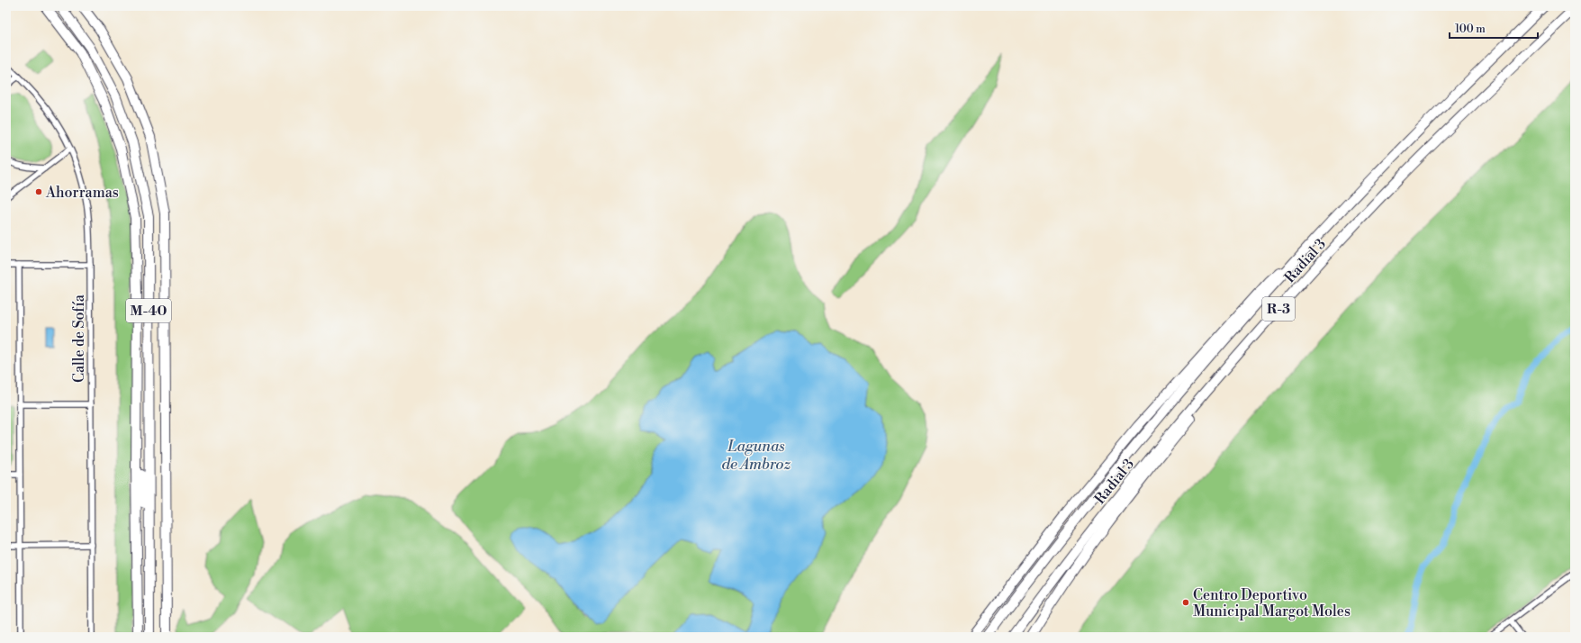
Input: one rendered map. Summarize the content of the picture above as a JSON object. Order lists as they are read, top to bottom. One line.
{"streets":{"highway":["Radial 3","R-3","M-40"],"street":["Calle de Sofía"]},"water":["Lagunas de Ambroz"],"places":["Ahorramas","Centro Deportivo Municipal Margot Moles"],"scale_bar":"100 m"}
